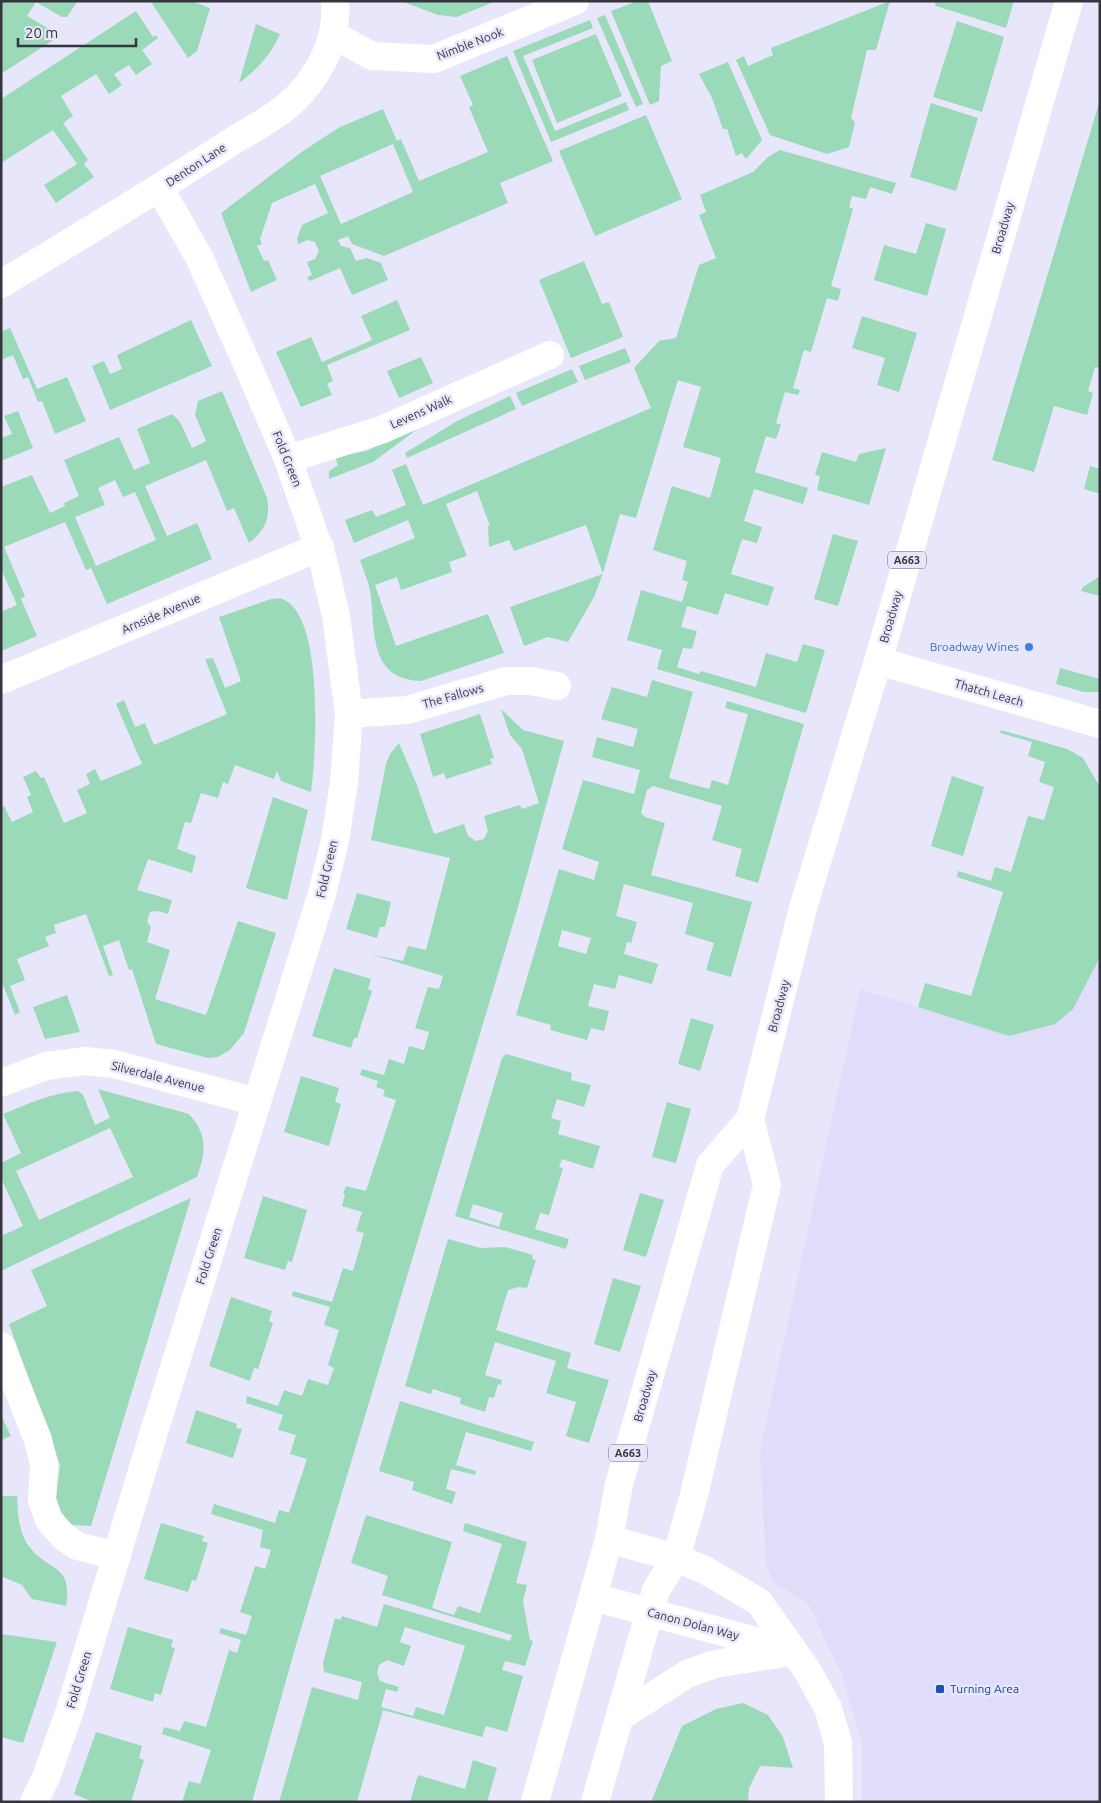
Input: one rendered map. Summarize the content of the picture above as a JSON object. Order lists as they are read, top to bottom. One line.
{"streets":{"main road":["Nimble Nook","Denton Lane","Broadway","Levens Walk","Fold Green","A663","Arnside Avenue","Thatch Leach","The Fallows","Silverdale Avenue","Canon Dolan Way"]},"crossings":[["Nimble Nook","Denton Lane"],["Denton Lane","Fold Green"],["Broadway","Thatch Leach"],["Broadway","Canon Dolan Way"],["Levens Walk","Fold Green"],["Fold Green","Arnside Avenue"],["Fold Green","The Fallows"],["Fold Green","Silverdale Avenue"]],"places":{"other":["Broadway Wines"],"transit":["Turning Area"]},"scale_bar":"20 m"}
